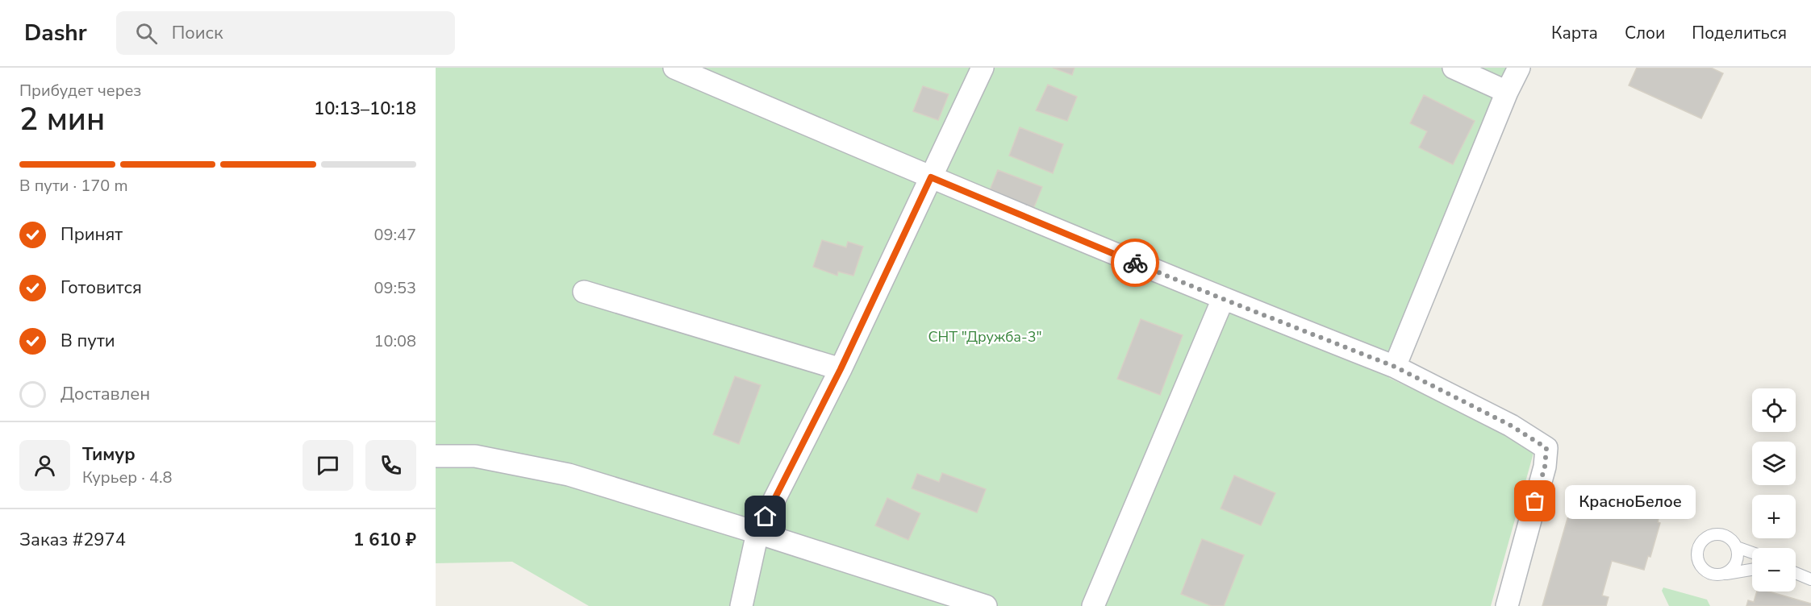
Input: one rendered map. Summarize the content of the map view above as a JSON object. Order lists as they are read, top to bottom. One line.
{"parks":["СНТ \"Дружба-3\""],"places":["КрасноБелое"],"page":{"header":"Dashr","search":"Поиск","nav":["Карта","Слои","Поделиться"],"heading":["2 мин","Прибудет через","10:13–10:18"],"panel":["Тимур","Курьер · 4.8","Заказ #2974","1 610 ₽"],"bar":"В пути · 170 m","list":[["Принят","09:47"],["Готовится","09:53"],["В пути","10:08"],"Доставлен"],"map_buttons":["+","−"],"bubble":"КрасноБелое"}}
